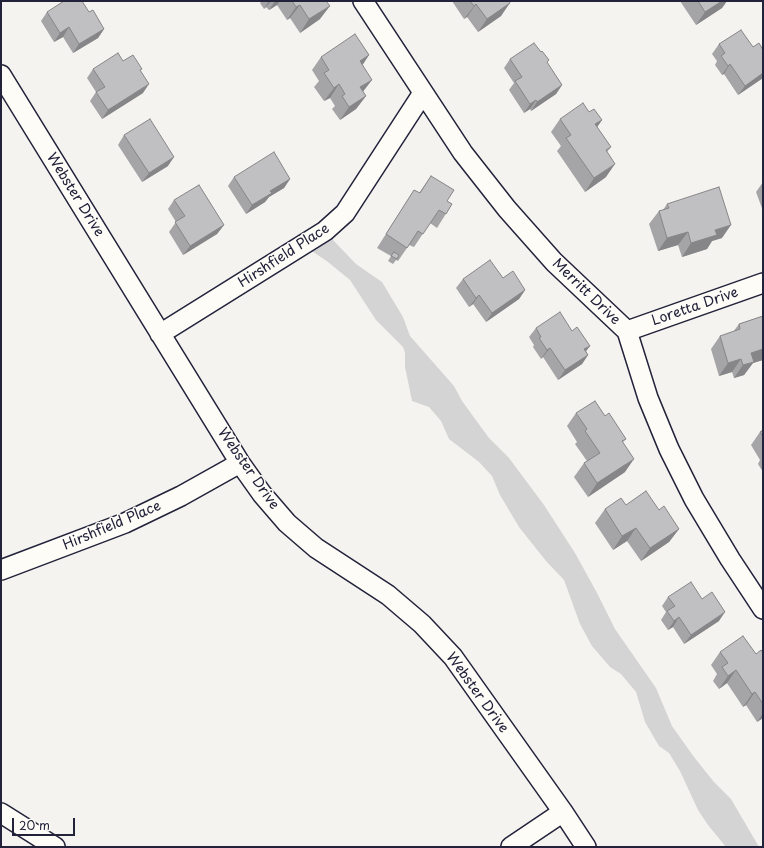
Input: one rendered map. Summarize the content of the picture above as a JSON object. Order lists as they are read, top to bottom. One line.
{"streets":{"street":["Webster Drive","Hirshfield Place","Merritt Drive","Loretta Drive"]},"crossings":[["Webster Drive","Hirshfield Place"],["Hirshfield Place","Merritt Drive"],["Merritt Drive","Loretta Drive"]],"scale_bar":"20 m"}
